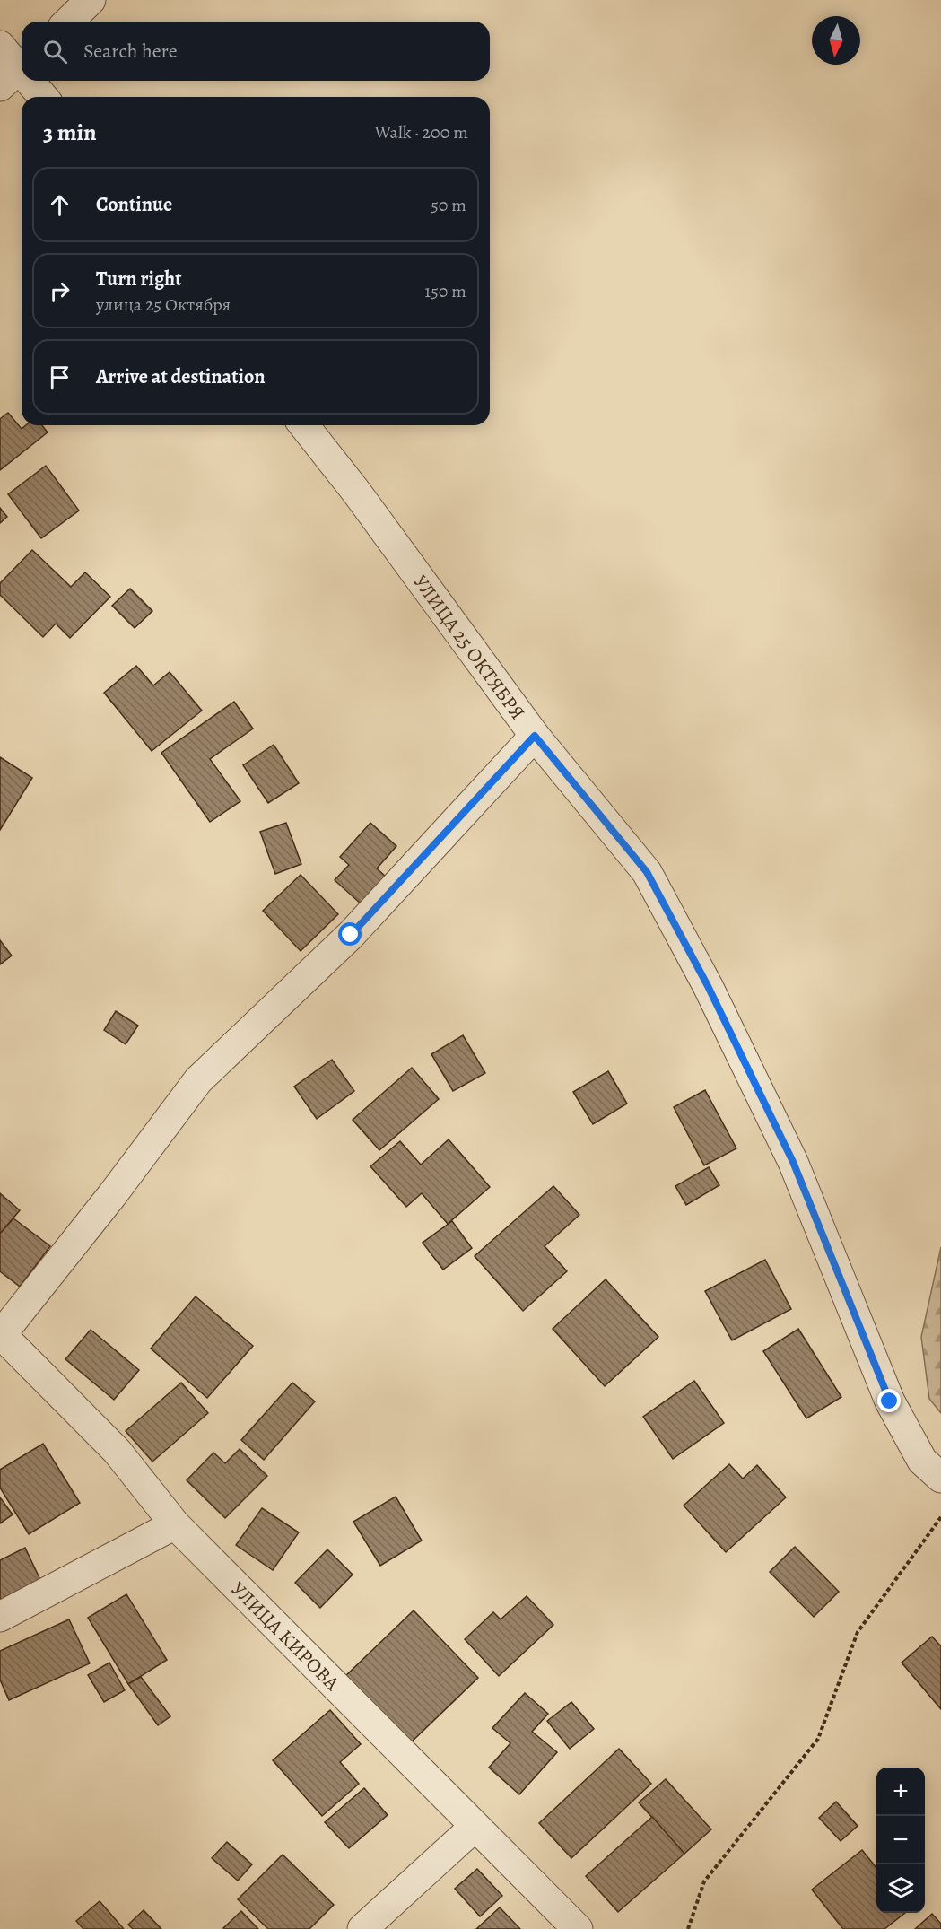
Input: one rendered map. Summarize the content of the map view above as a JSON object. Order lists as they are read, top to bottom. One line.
{"streets":{"street":["УЛИЦА 25 ОКТЯБРЯ","УЛИЦА КИРОВА"]},"north":"bottom","page":{"search":"Search here","heading":["3 min","Walk · 200 m"],"list":[["Continue","50 m"],["Turn right","улица 25 Октября","150 m"],"Arrive at destination"],"map_buttons":["+","−"]}}
